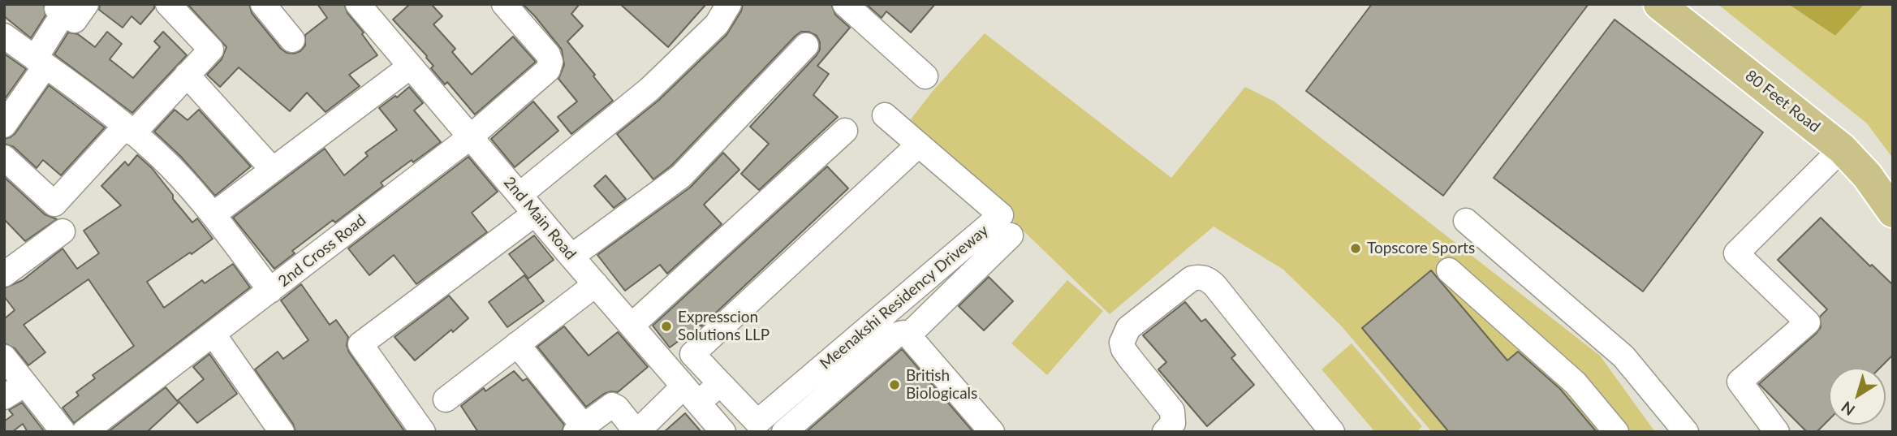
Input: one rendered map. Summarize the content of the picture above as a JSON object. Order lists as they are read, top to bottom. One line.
{"streets":{"main road":["80 Feet Road"],"street":["2nd Main Road","2nd Cross Road","Meenakshi Residency Driveway"]},"crossings":[["2nd Main Road","2nd Cross Road"]],"places":["Topscore Sports","Expresscion Solutions LLP","British Biologicals"],"north":"bottom left"}
